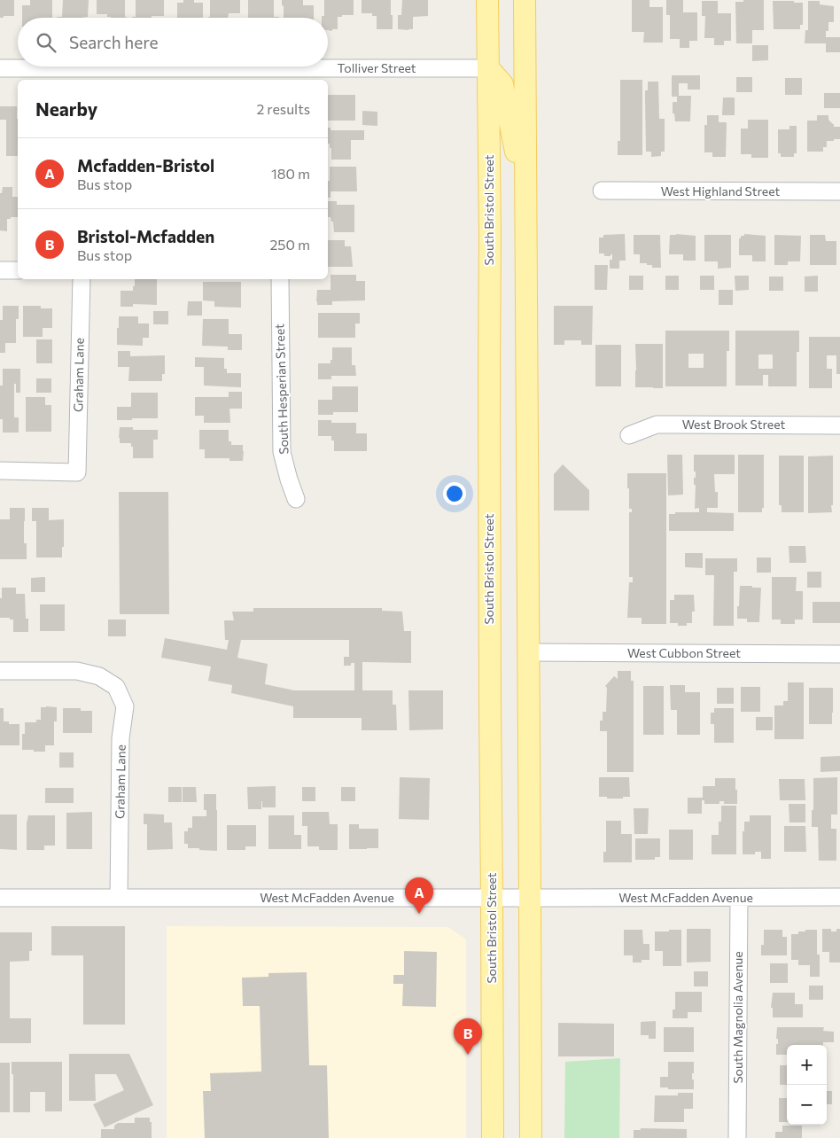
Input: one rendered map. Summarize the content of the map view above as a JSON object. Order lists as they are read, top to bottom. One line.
{"streets":{"main road":["South Bristol Street"],"street":["Tolliver Street","West Highland Street","Graham Lane","South Hesperian Street","West Brook Street","West Cubbon Street","West McFadden Avenue","South Magnolia Avenue"]},"crossings":[["Tolliver Street","South Bristol Street"],["South Bristol Street","West McFadden Avenue"],["Graham Lane","West McFadden Avenue"],["West McFadden Avenue","South Magnolia Avenue"]],"page":{"search":"Search here","heading":["Nearby","2 results"],"list":[{"mark":"A","name":"Mcfadden-Bristol","note":"Bus stop","value":"180 m"},{"mark":"B","name":"Bristol-Mcfadden","note":"Bus stop","value":"250 m"}],"pins":["A","B"],"map_buttons":["+","−"]}}
